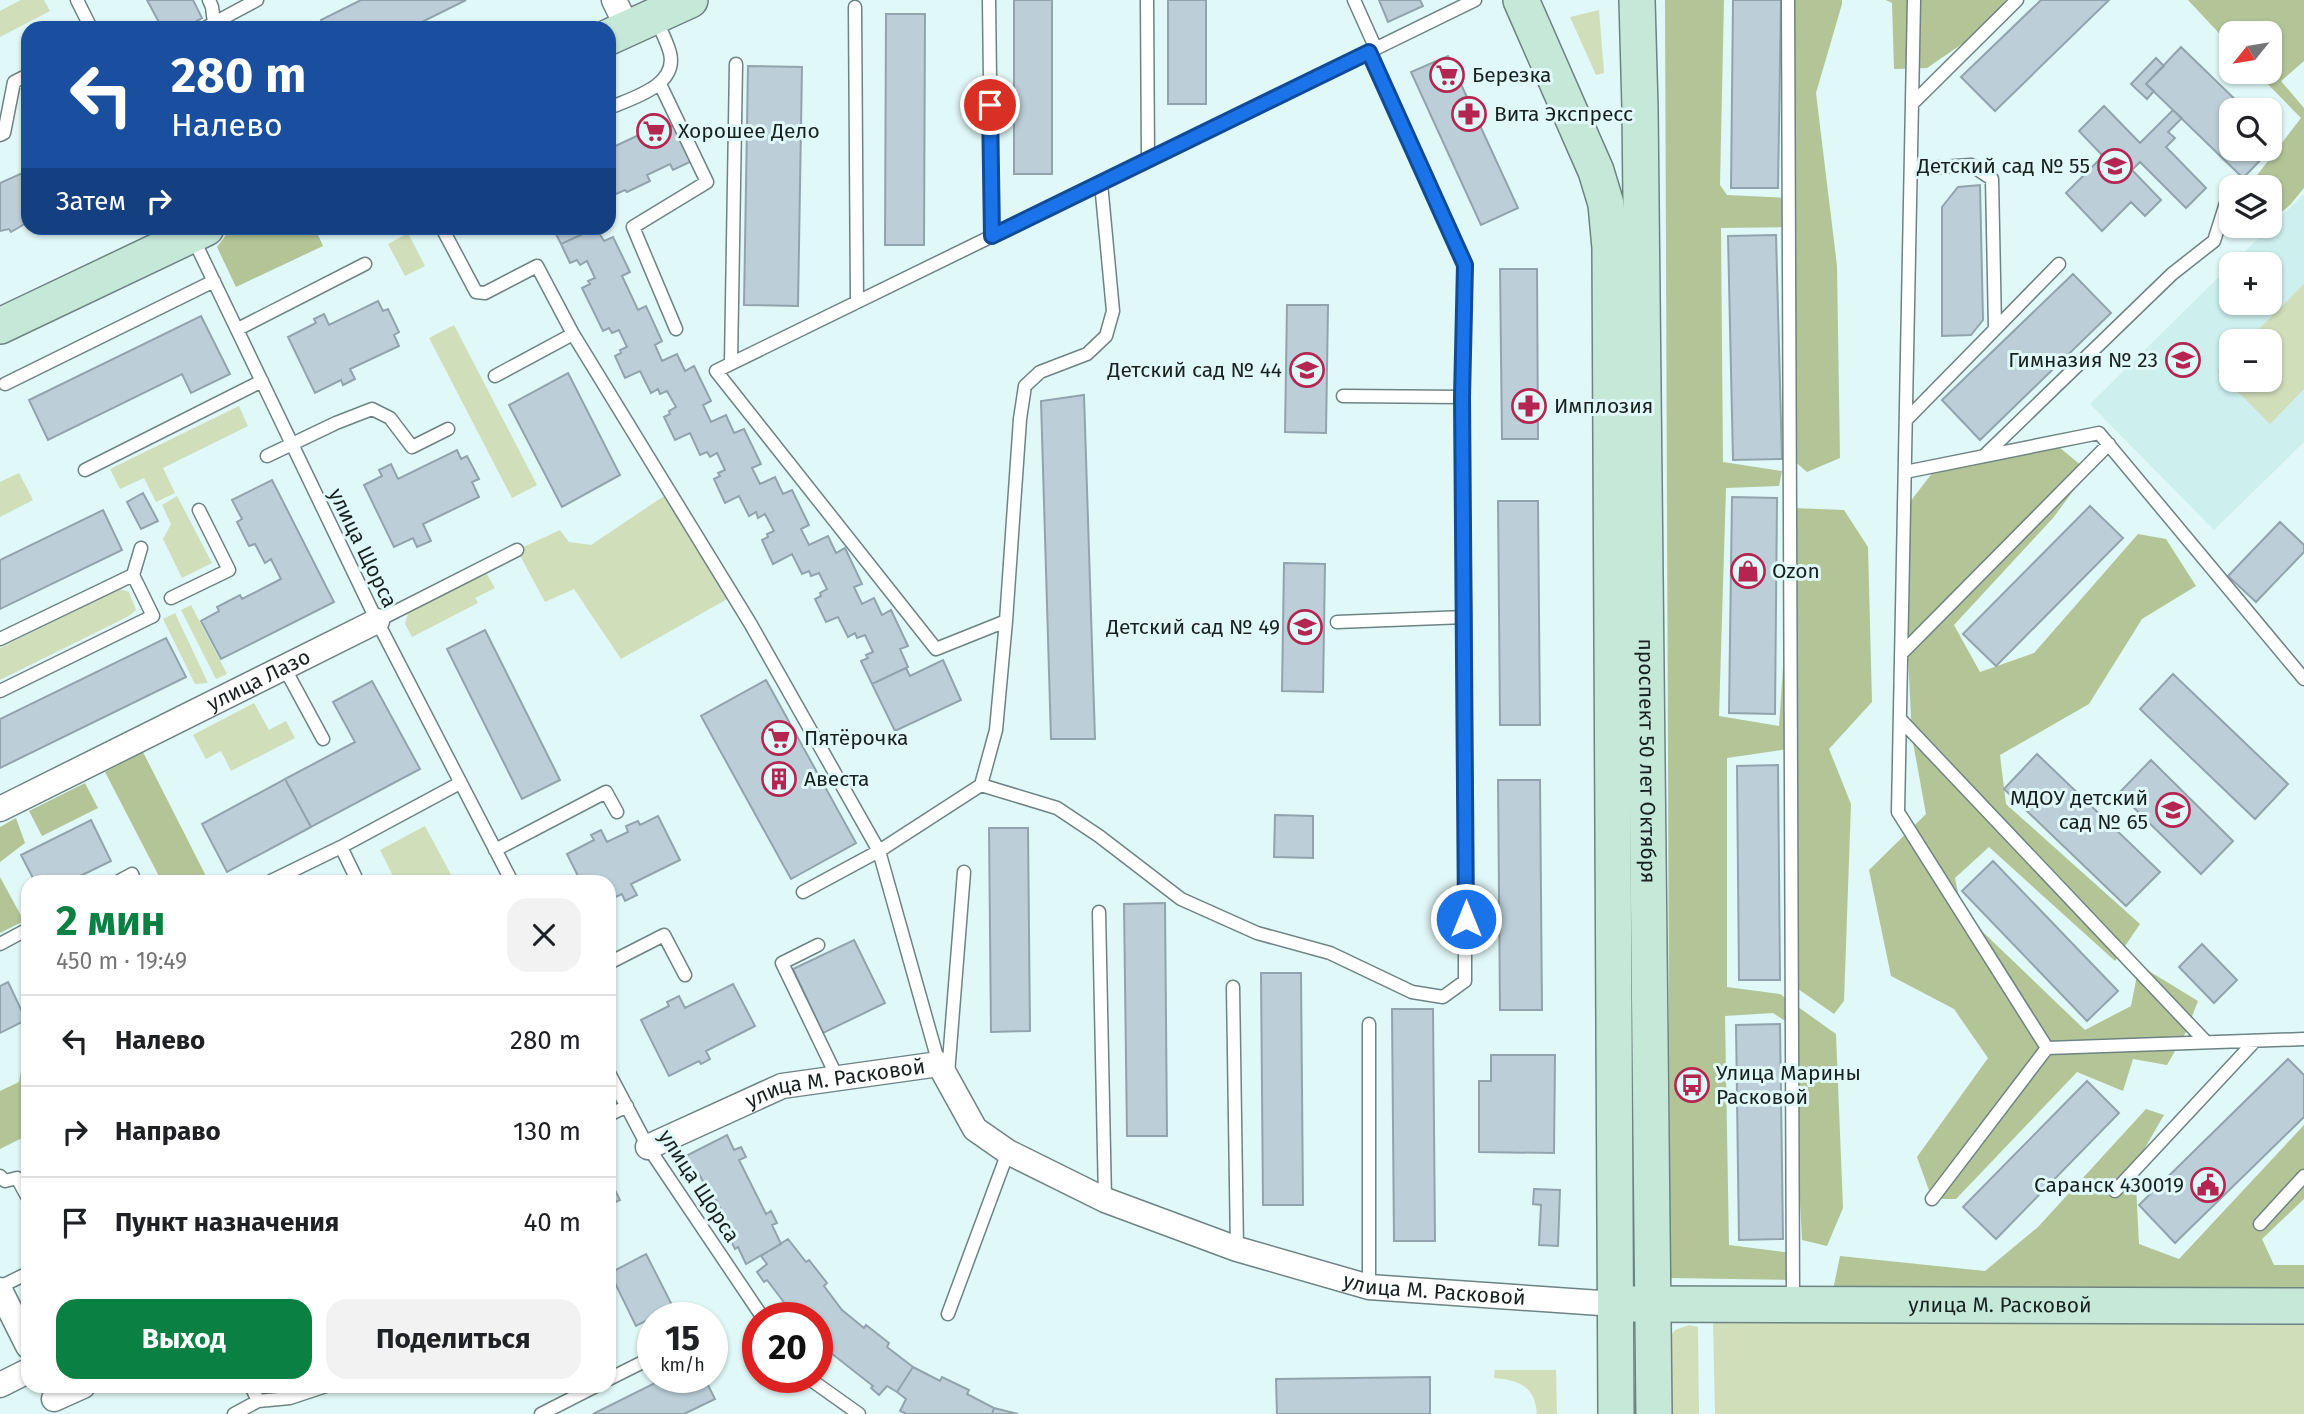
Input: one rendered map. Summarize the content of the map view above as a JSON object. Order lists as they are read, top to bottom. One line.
{"streets":{"main road":["проспект 50 лет Октября","улица М. Расковой"],"street":["улица Лазо"],"lane":["улица Щорса"]},"crossings":[["улица Щорса","улица Лазо"],["улица Щорса","улица М. Расковой"],["проспект 50 лет Октября","улица М. Расковой"]],"places":{"supermarket":["Березка","Хорошее Дело","Пятёрочка"],"pharmacy":["Вита Экспресс","Имплозия"],"school or university":["Детский сад № 55","Гимназия № 23","Детский сад № 44","Детский сад № 49","МДОУ детский сад № 65"],"shop":["Ozon"],"building":["Авеста"],"bus stop":["Улица Марины Расковой"],"public building":["Саранск 430019"]},"north":"bottom left","page":{"map_buttons":["+","−"],"turn":["280 m","Налево"],"then":"Затем","heading":["2 мин","450 m · 19:49"],"list":[{"name":"Налево","value":"280 m"},{"name":"Направо","value":"130 m"},{"name":"Пункт назначения","value":"40 m"}],"buttons":["Выход","Поделиться"],"speed":"15 km/h","limit":"20"}}
